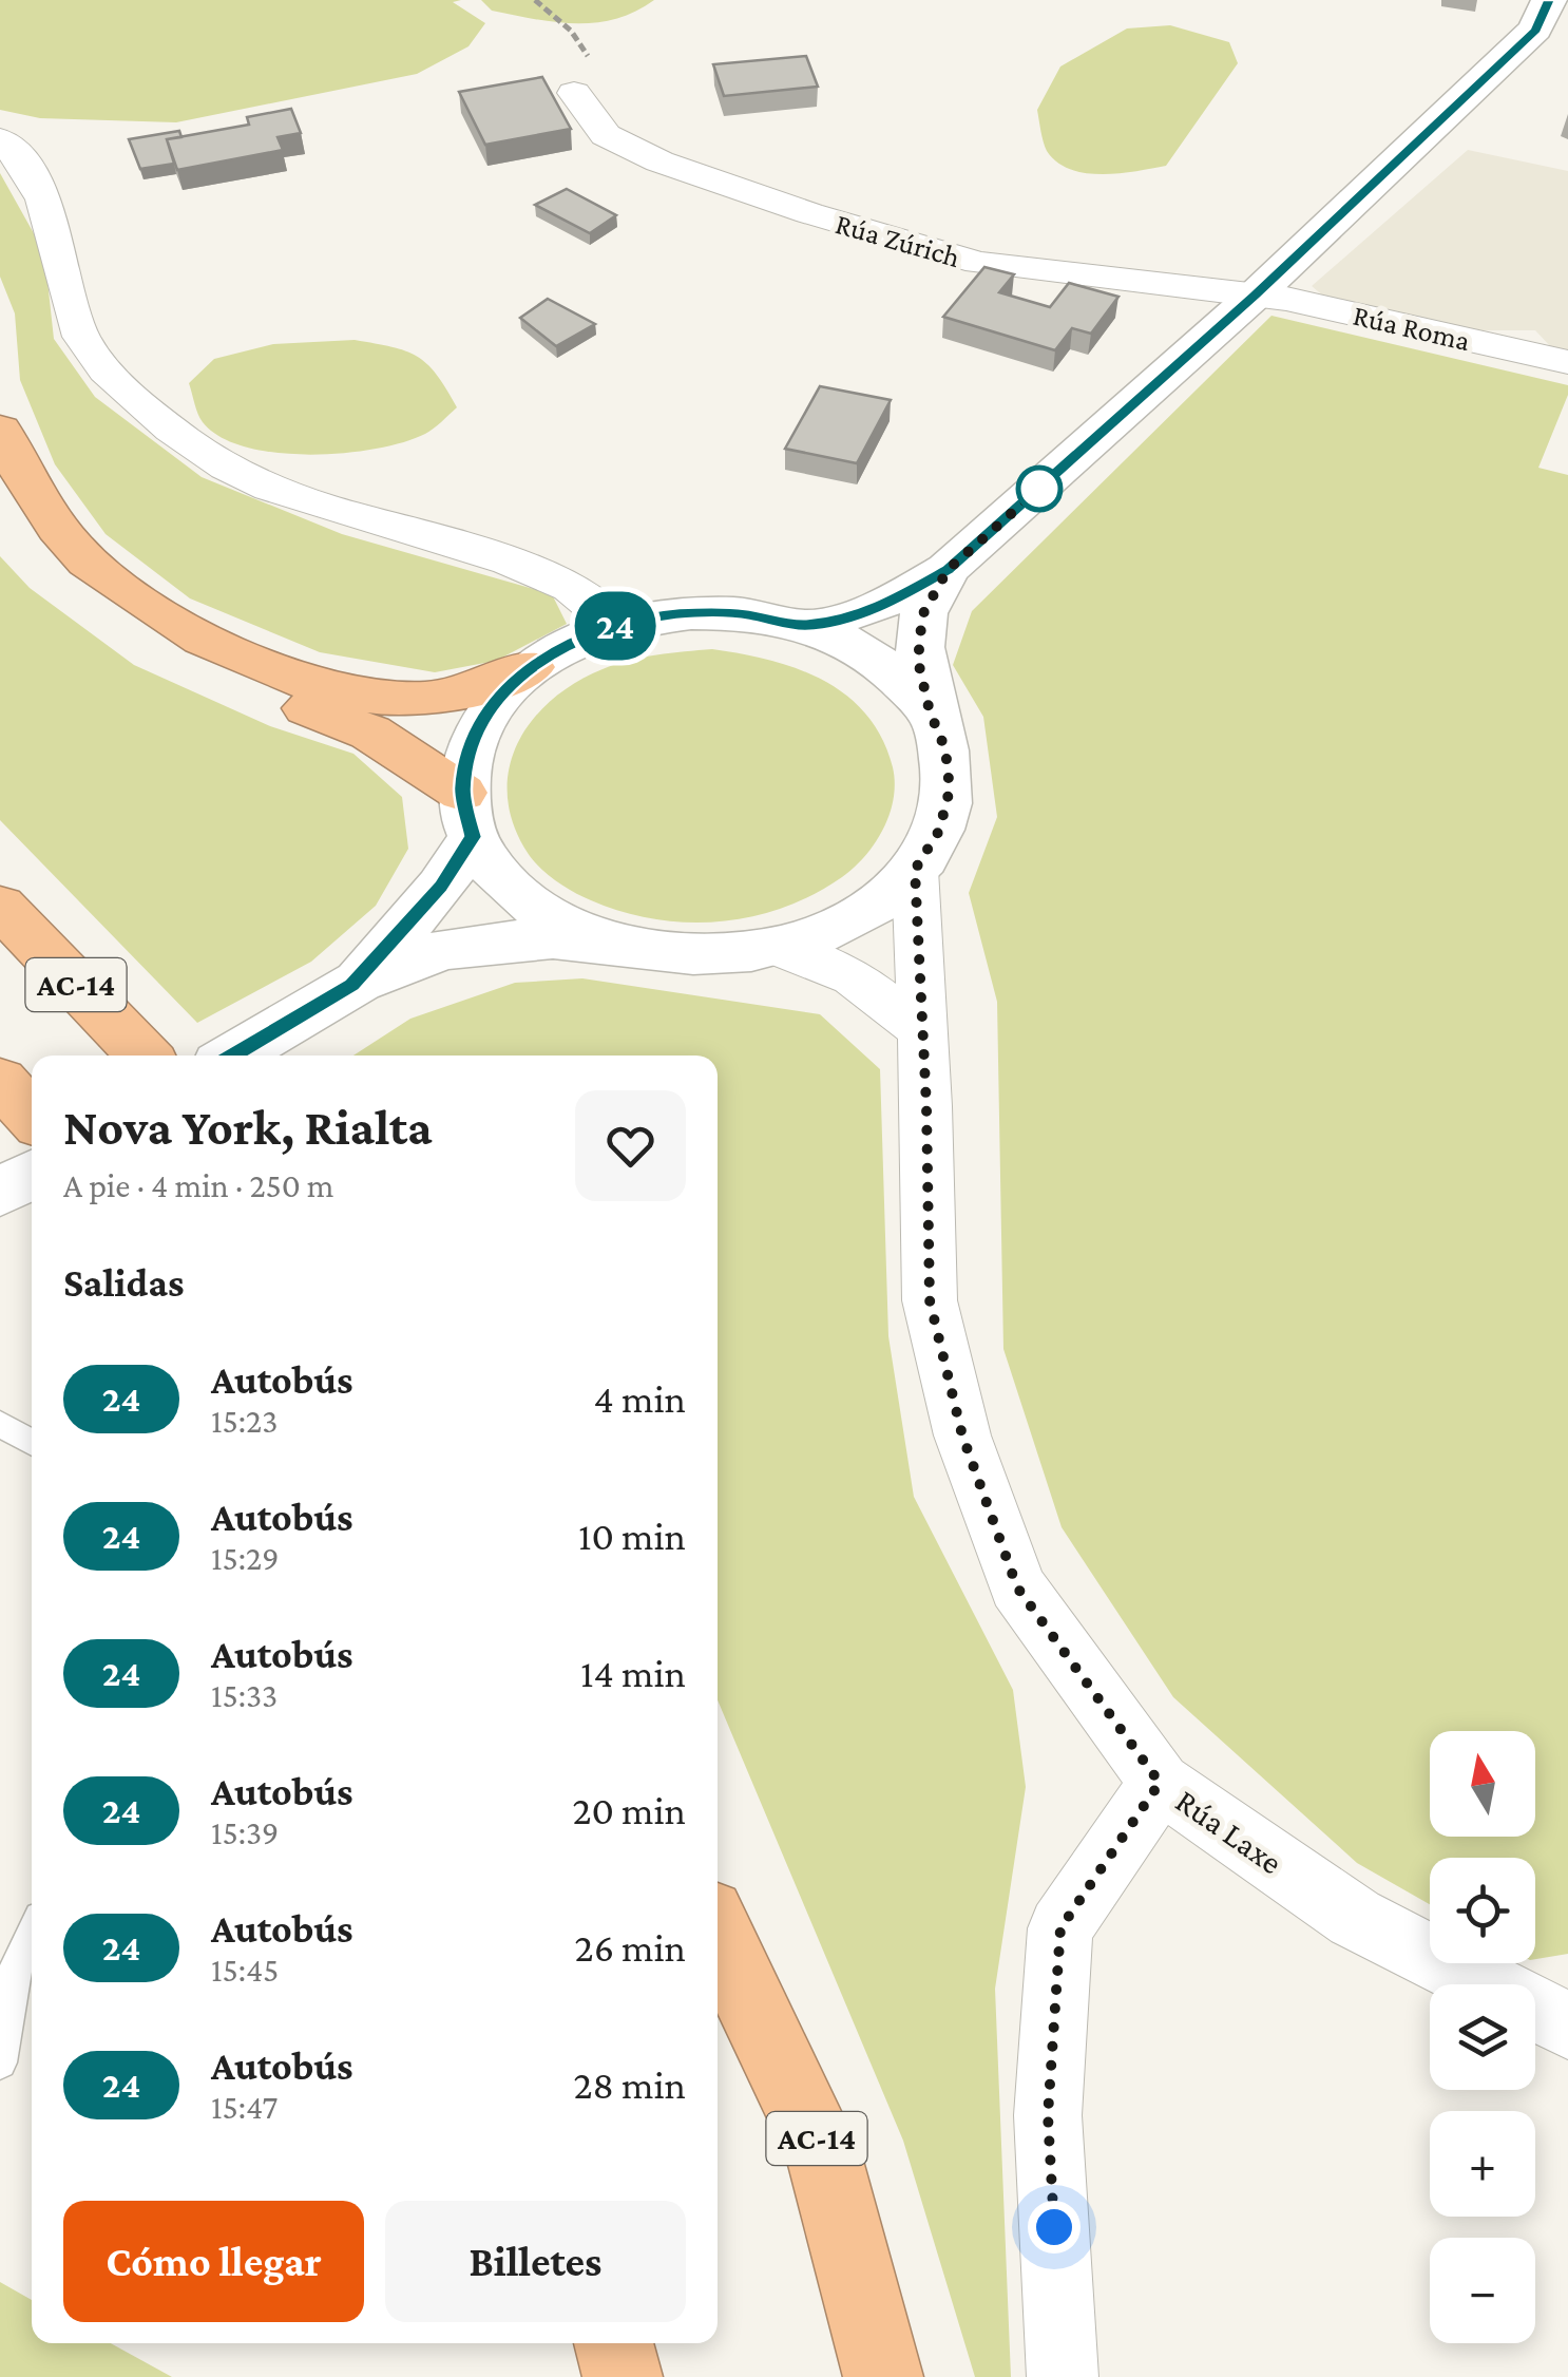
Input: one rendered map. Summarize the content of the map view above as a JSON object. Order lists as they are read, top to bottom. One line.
{"streets":{"highway":["AC-14"],"street":["Rúa Zúrich","Rúa Roma","Rúa Laxe"]},"crossings":[["Rúa Zúrich","Rúa Roma"]],"lines":["bus line 24"],"north":"top","page":{"on_map":"24","heading":[["Nova York, Rialta","A pie · 4 min · 250 m"],"Salidas"],"list":[{"mark":"24","name":"Autobús","note":"15:23","value":"4 min"},{"mark":"24","name":"Autobús","note":"15:29","value":"10 min"},{"mark":"24","name":"Autobús","note":"15:33","value":"14 min"},{"mark":"24","name":"Autobús","note":"15:39","value":"20 min"},{"mark":"24","name":"Autobús","note":"15:45","value":"26 min"},{"mark":"24","name":"Autobús","note":"15:47","value":"28 min"}],"map_buttons":["+","−"],"buttons":["Cómo llegar","Billetes"]}}
